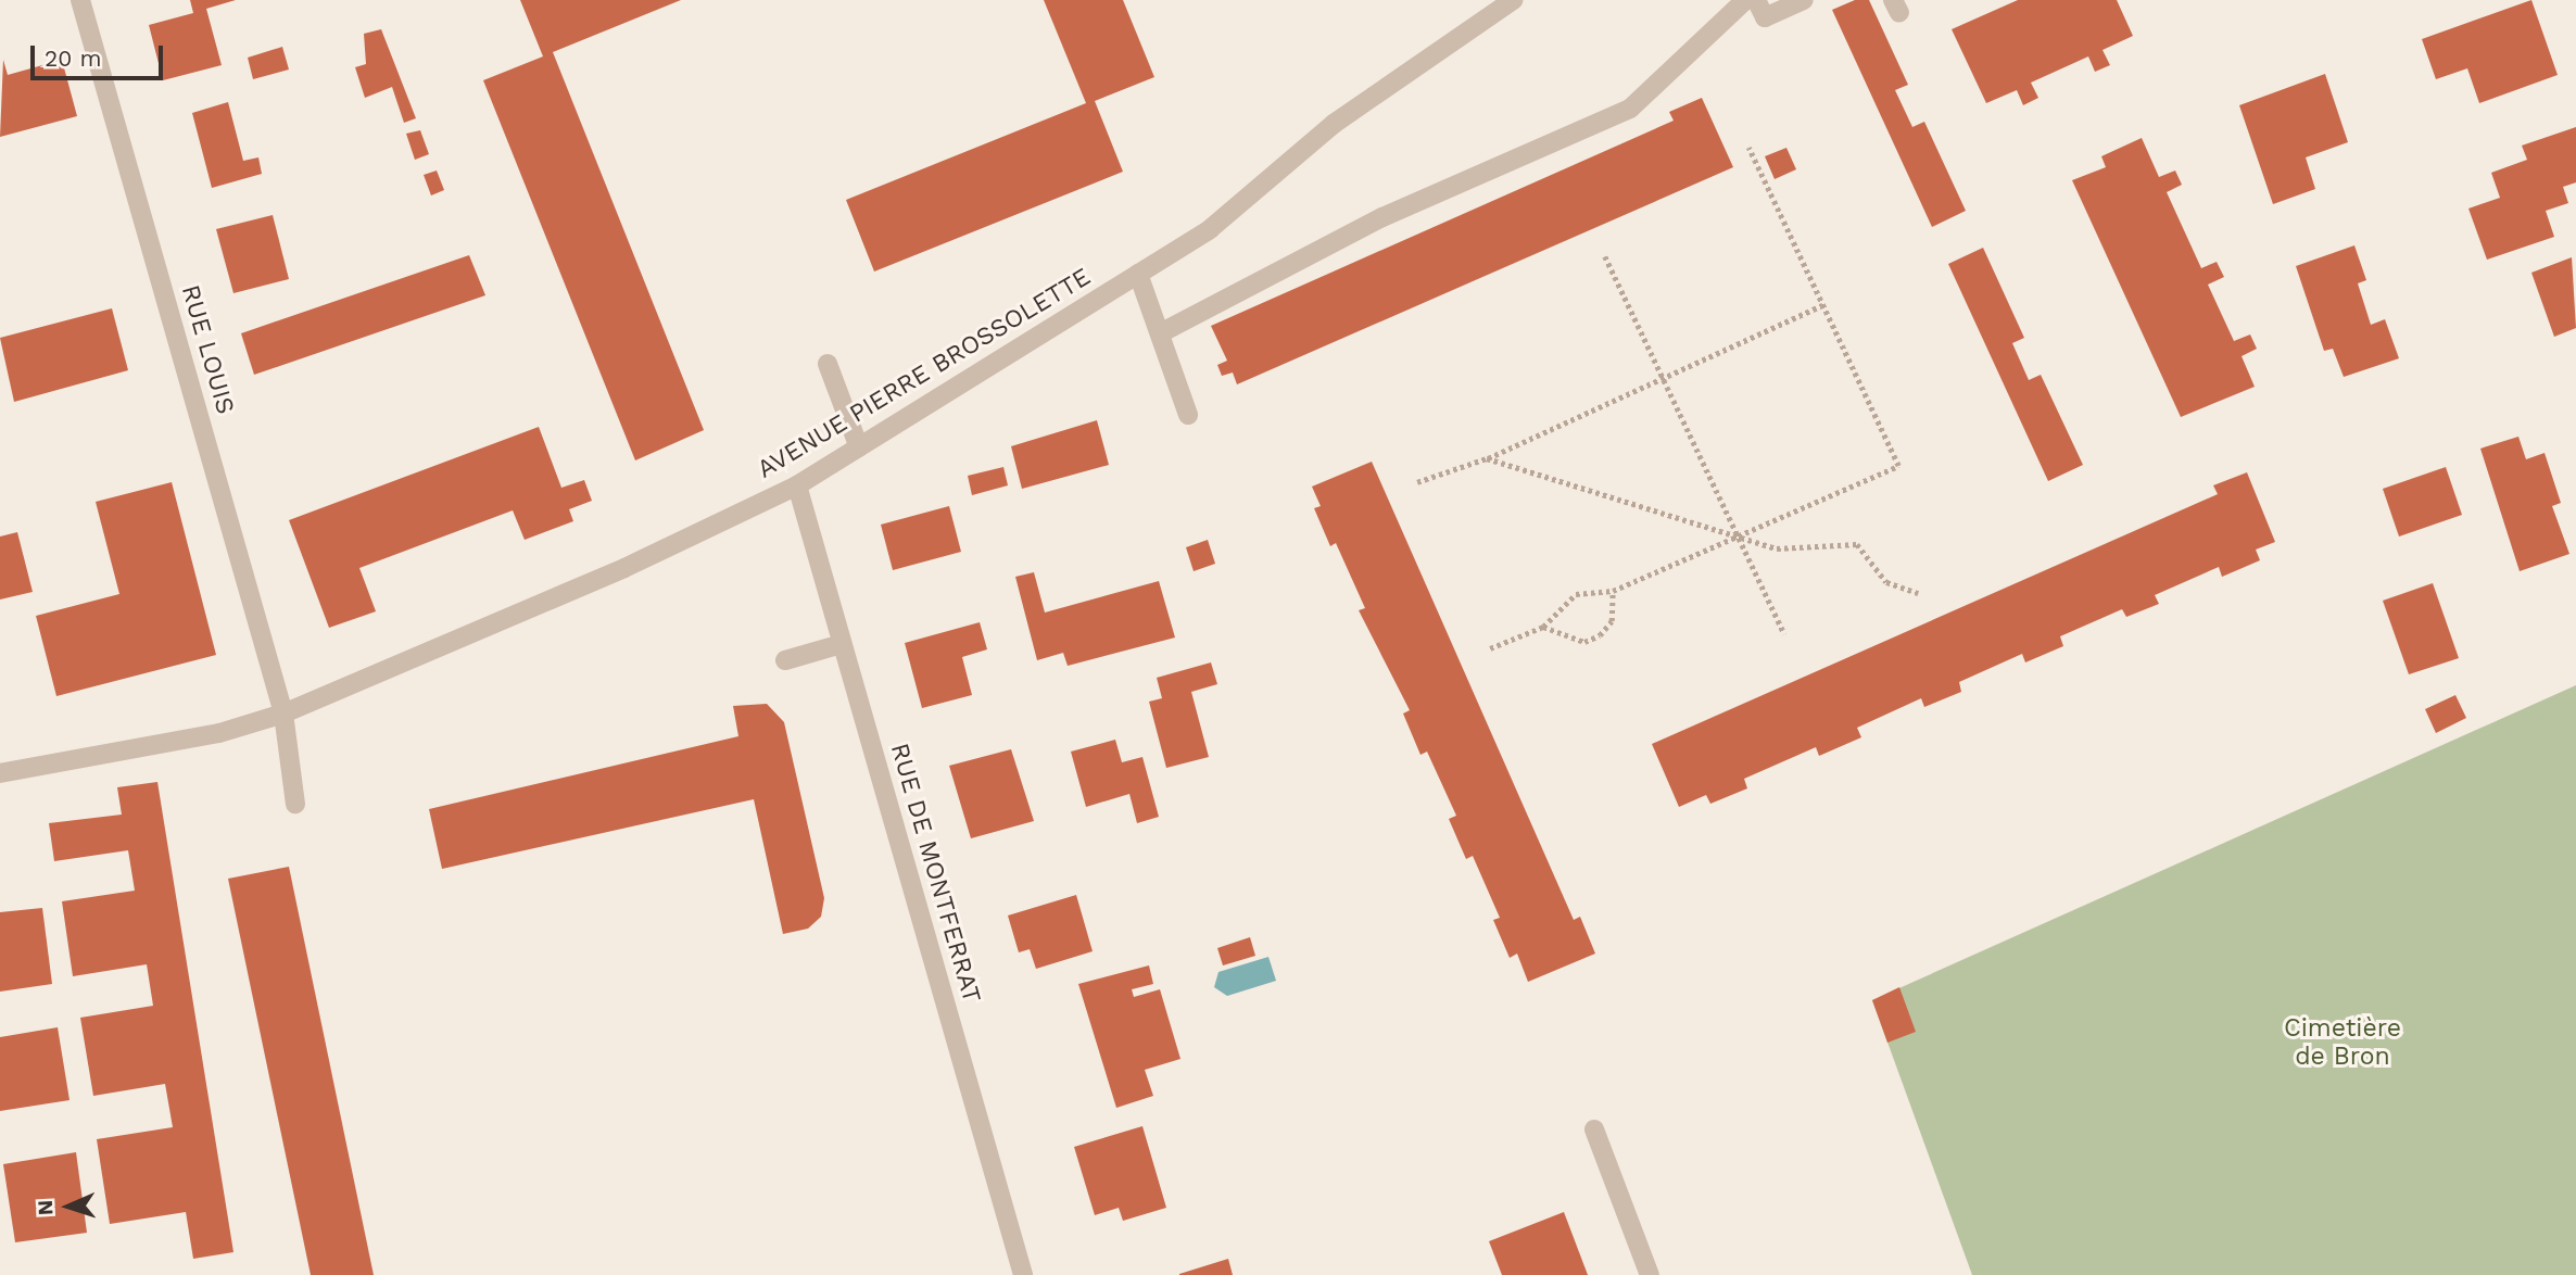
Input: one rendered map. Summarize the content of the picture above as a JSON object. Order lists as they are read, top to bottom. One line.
{"streets":{"street":["RUE LOUIS","AVENUE PIERRE BROSSOLETTE","RUE DE MONTFERRAT"]},"crossings":[["RUE LOUIS","AVENUE PIERRE BROSSOLETTE"],["AVENUE PIERRE BROSSOLETTE","RUE DE MONTFERRAT"]],"parks":["Cimetière de Bron"],"scale_bar":"20 m","north":"left"}
